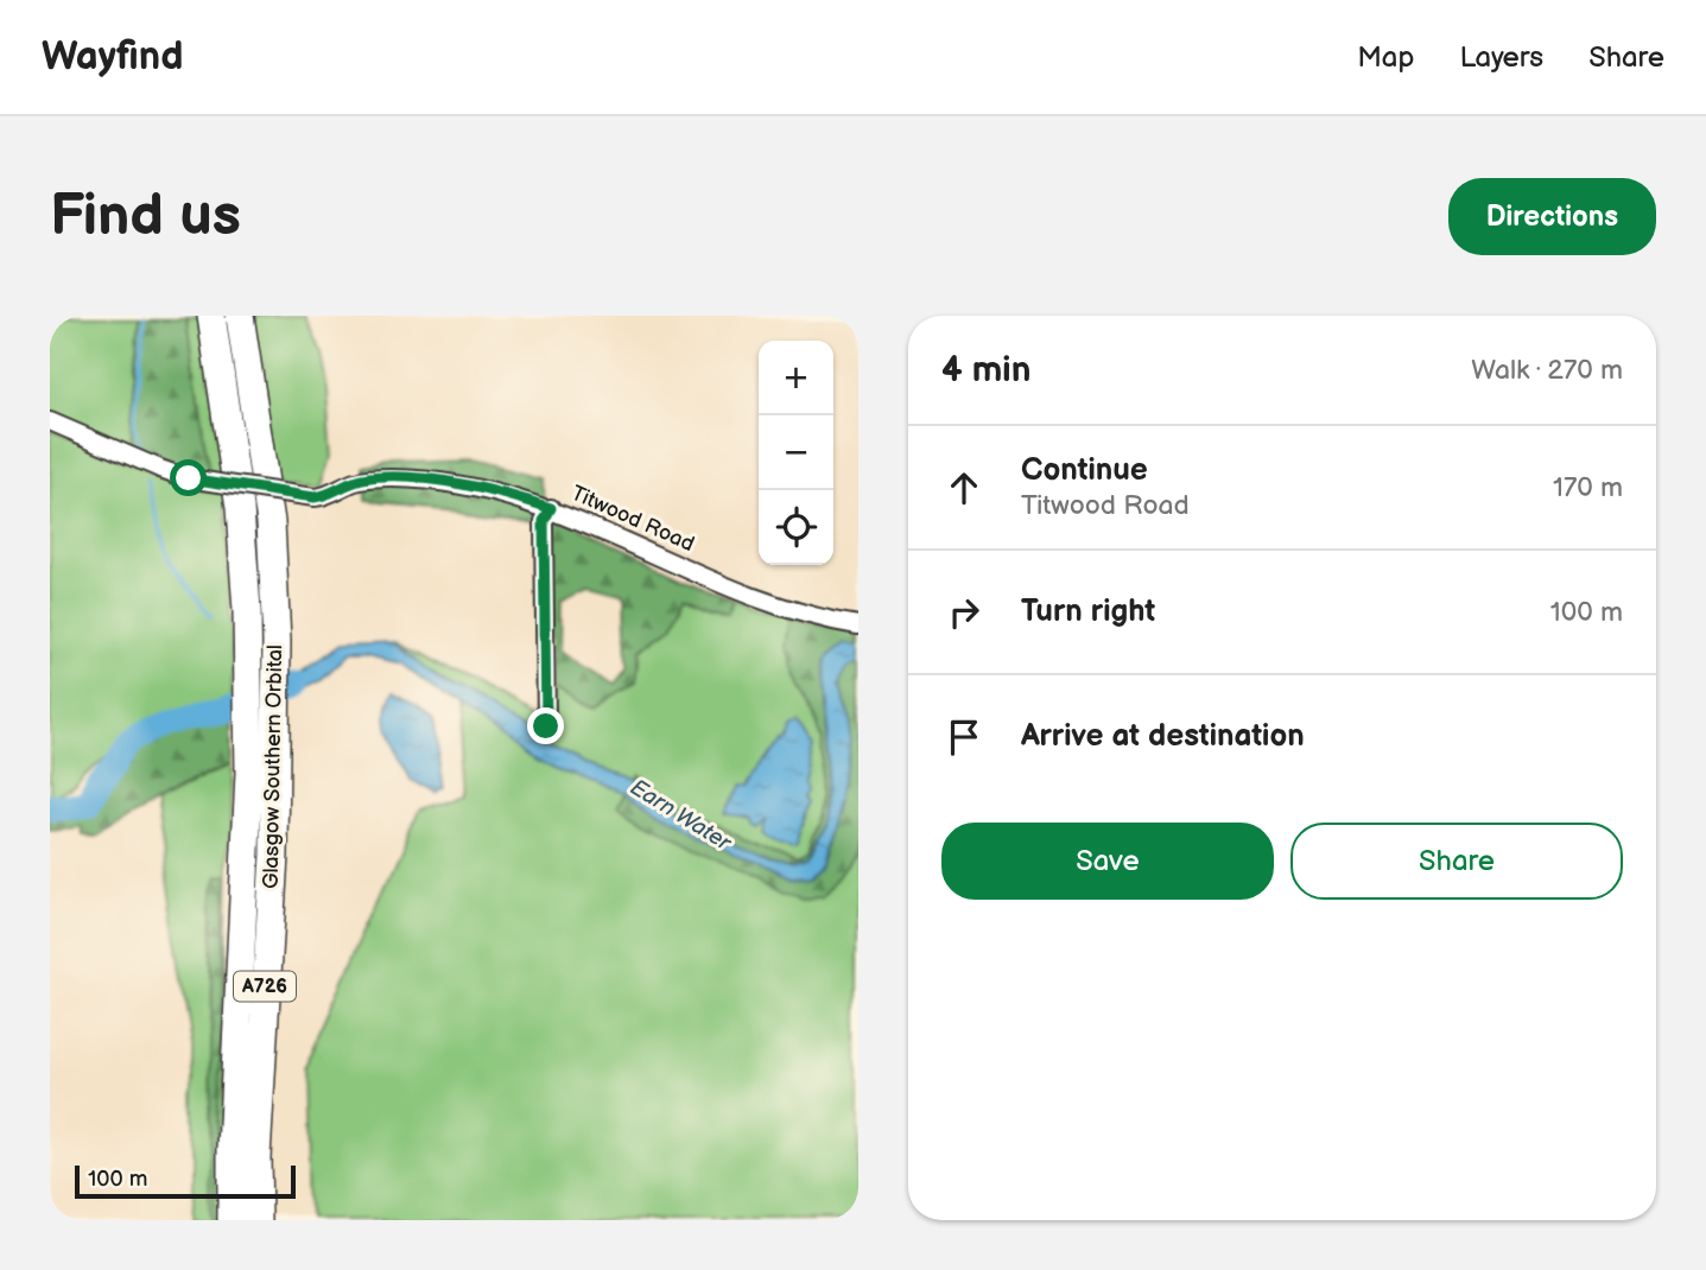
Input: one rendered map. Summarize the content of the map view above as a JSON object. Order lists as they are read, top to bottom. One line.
{"streets":{"highway":["Glasgow Southern Orbital","A726"],"street":["Titwood Road"]},"water":["Earn Water"],"scale_bar":"100 m","page":{"header":"Wayfind","nav":["Map","Layers","Share"],"buttons":["Directions",["Save","Share"]],"title":"Find us","heading":["4 min","Walk · 270 m"],"map_buttons":["+","−"],"list":[["Continue","Titwood Road","170 m"],["Turn right","100 m"],"Arrive at destination"],"scale":"100 m"}}
